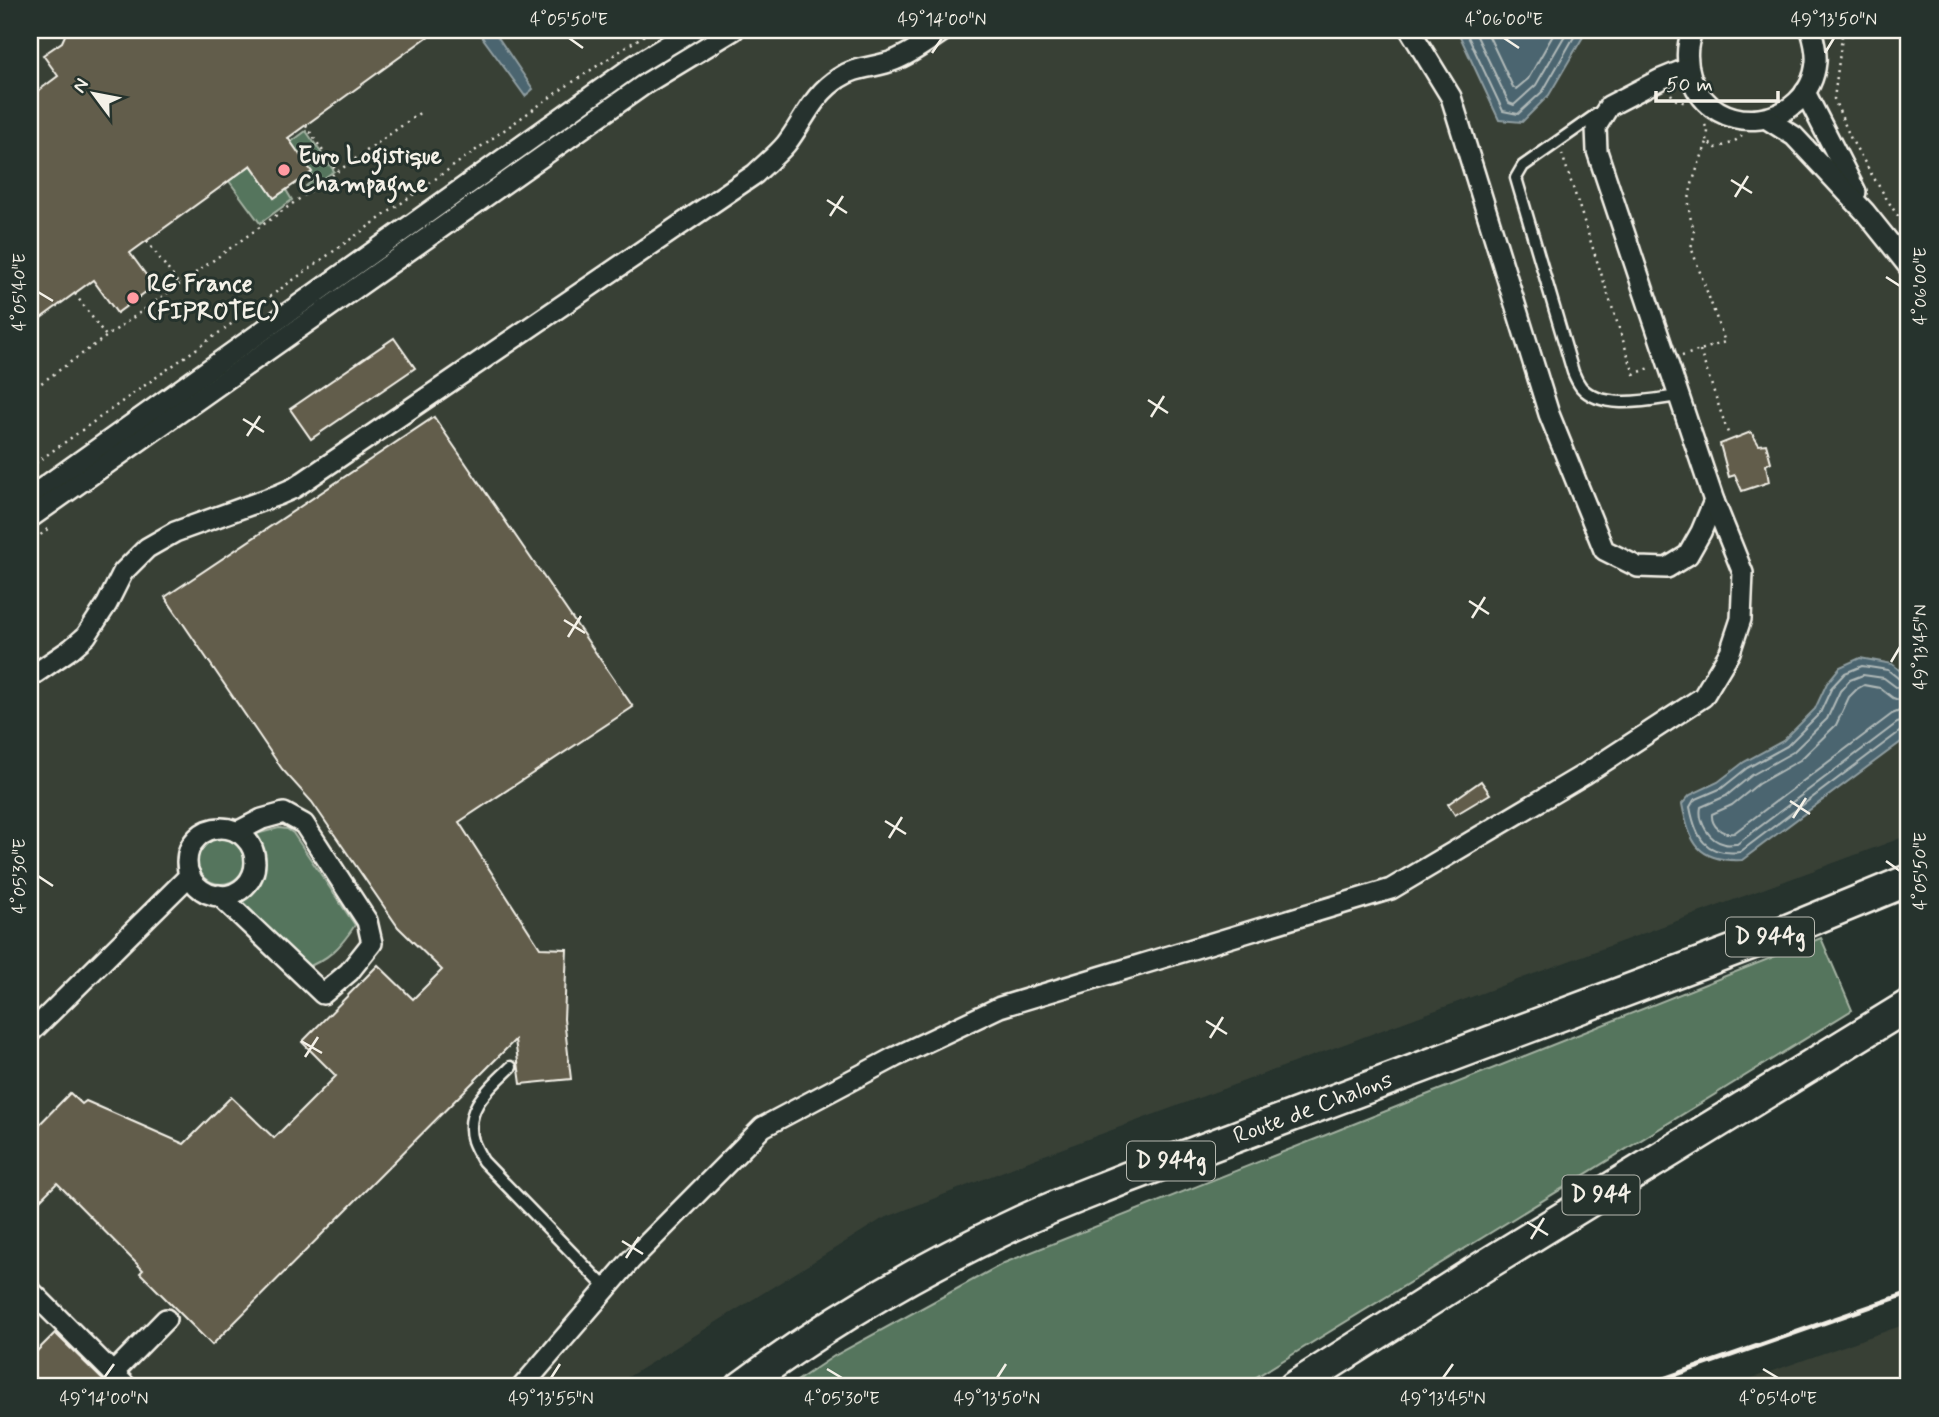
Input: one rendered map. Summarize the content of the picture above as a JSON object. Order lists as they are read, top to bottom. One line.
{"streets":{"main road":["D 944g","Route de Chalons","D 944"]},"places":["Euro Logistique Champagne","RG France (FIPROTEC)"],"scale_bar":"50 m","north":"top left","coordinates":["4°05'50\"E","49°14'00\"N","4°06'00\"E","49°13'50\"N","4°05'40\"E","49°13'45\"N","4°05'30\"E","49°13'55\"N"]}
